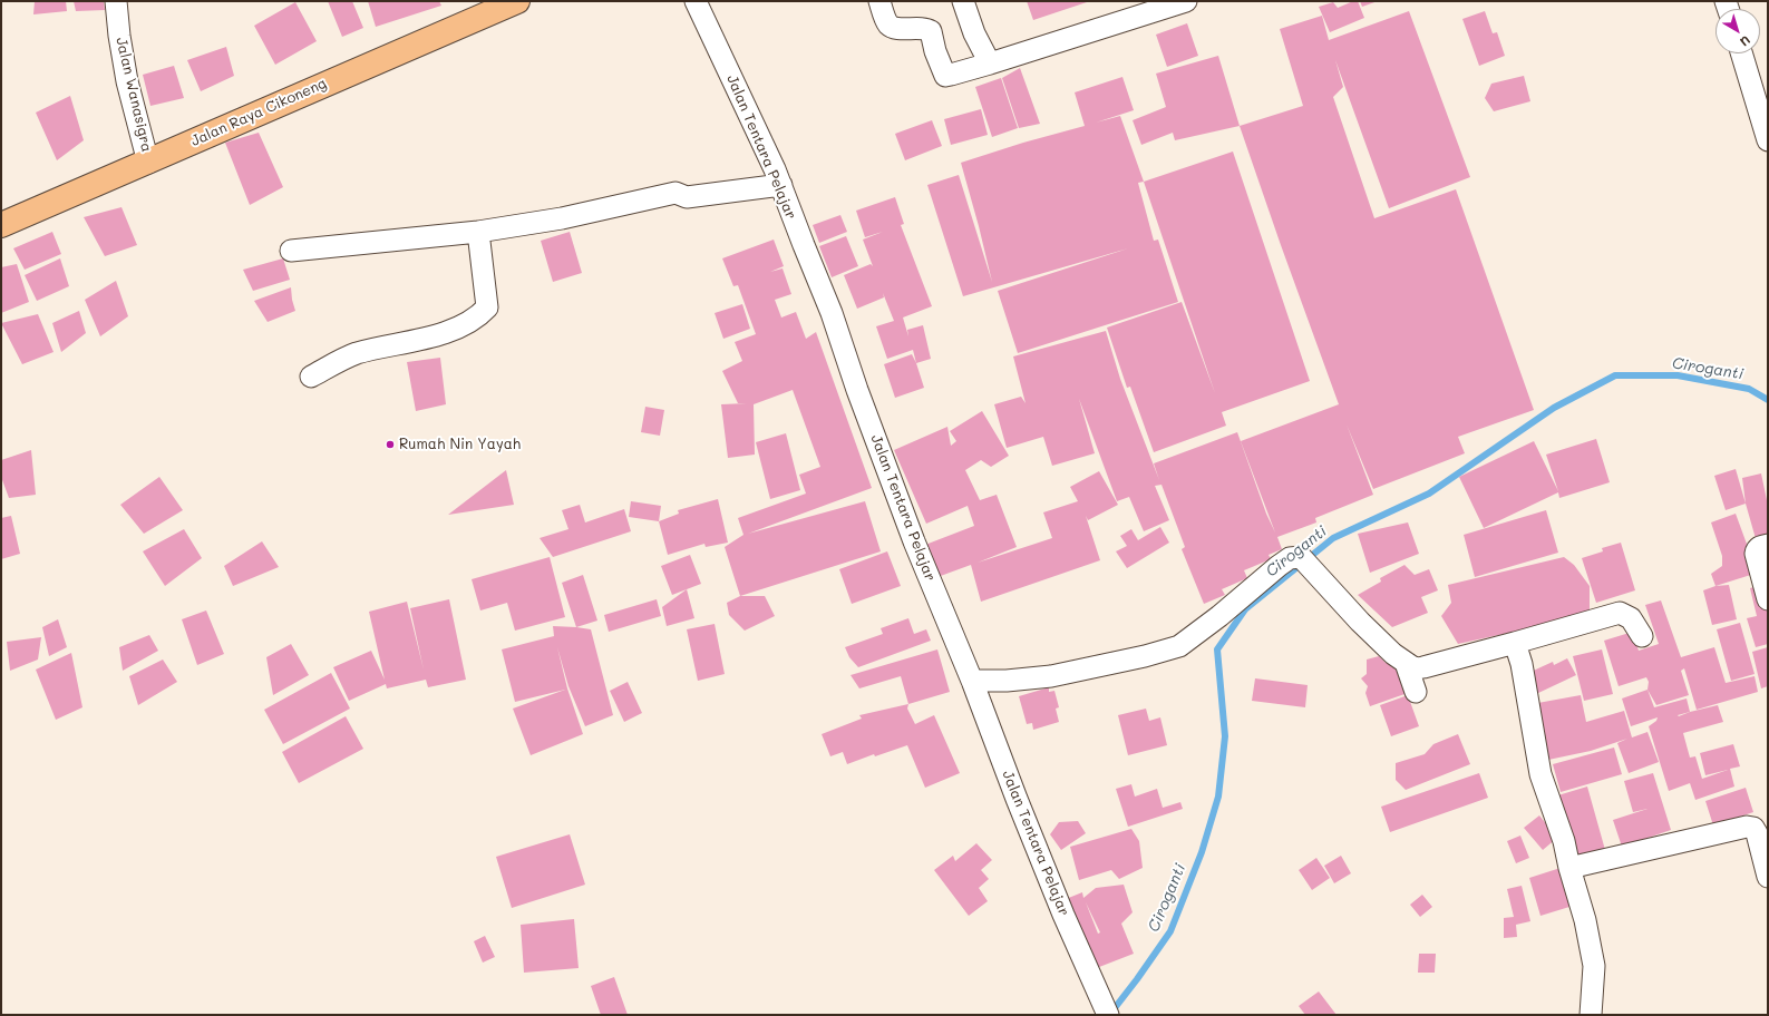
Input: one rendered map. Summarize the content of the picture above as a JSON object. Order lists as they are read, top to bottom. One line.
{"streets":{"highway":["Jalan Raya Cikoneng"],"street":["Jalan Wanasigra","Jalan Tentara Pelajar"]},"crossings":[["Jalan Wanasigra","Jalan Raya Cikoneng"]],"water":["Ciroganti"],"places":["Rumah Nin Yayah"],"north":"bottom right"}
